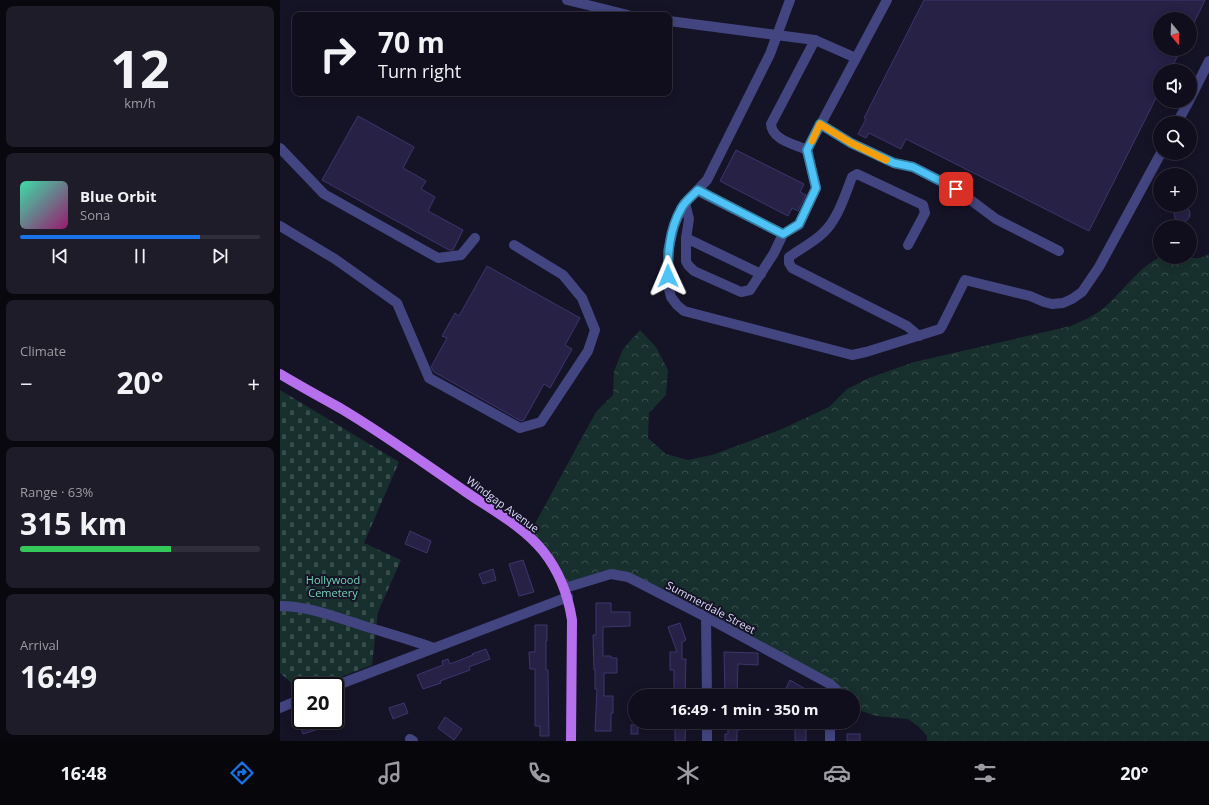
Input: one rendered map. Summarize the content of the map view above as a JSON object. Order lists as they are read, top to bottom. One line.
{"streets":{"main road":["Windgap Avenue"],"street":["Summerdale Street"]},"crossings":[["Windgap Avenue","Summerdale Street"]],"parks":["Hollywood Cemetery"],"north":"bottom","page":{"tile":[["12","km/h"],"Climate",["Range · 63%","315 km"],["Arrival","16:49"]],"map_buttons":["+","−"],"turn":["70 m","Turn right"],"song":["Blue Orbit","Sona"],"heat":["−","20°","+"],"limit":"20","trip":"16:49 · 1 min · 350 m","tabs":["16:48","20°"]}}
